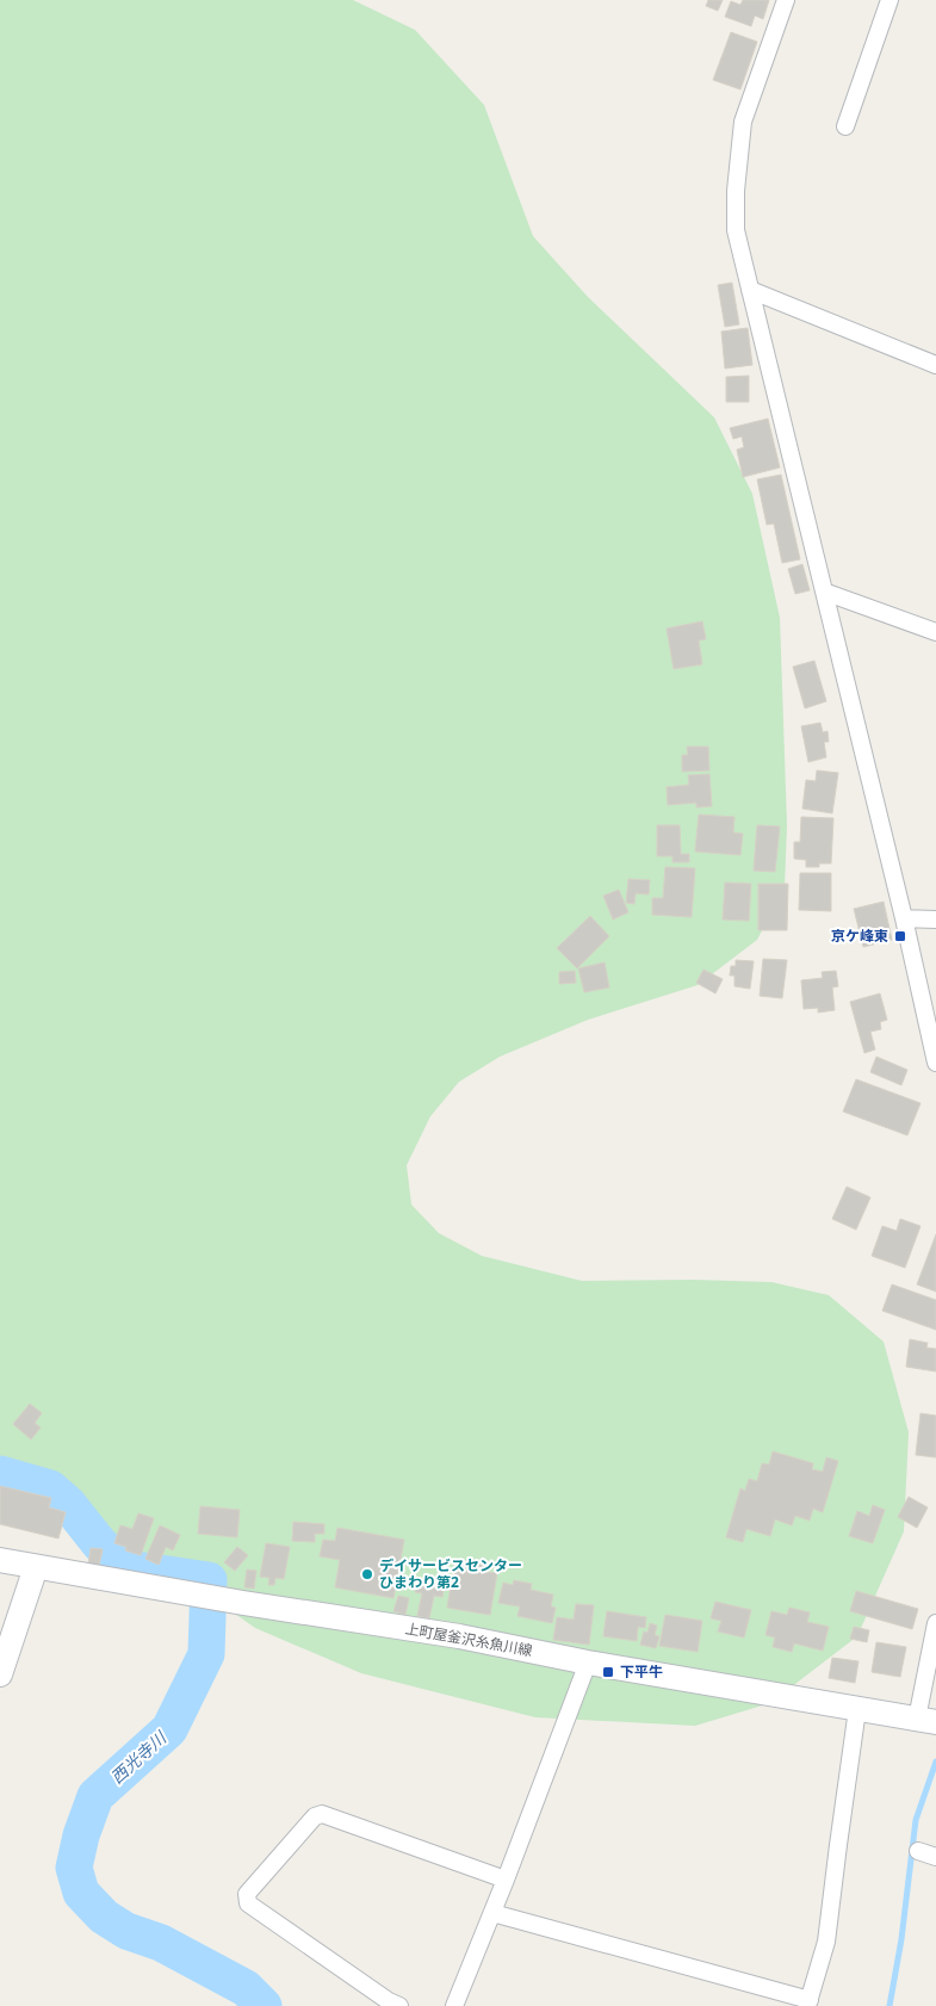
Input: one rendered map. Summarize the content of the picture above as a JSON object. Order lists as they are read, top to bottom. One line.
{"streets":{"main road":["上町屋釜沢糸魚川線"]},"water":["西光寺川"],"places":{"transit":["京ケ峰東","下平牛"],"other":["デイサービスセンター ひまわり第2"]}}
